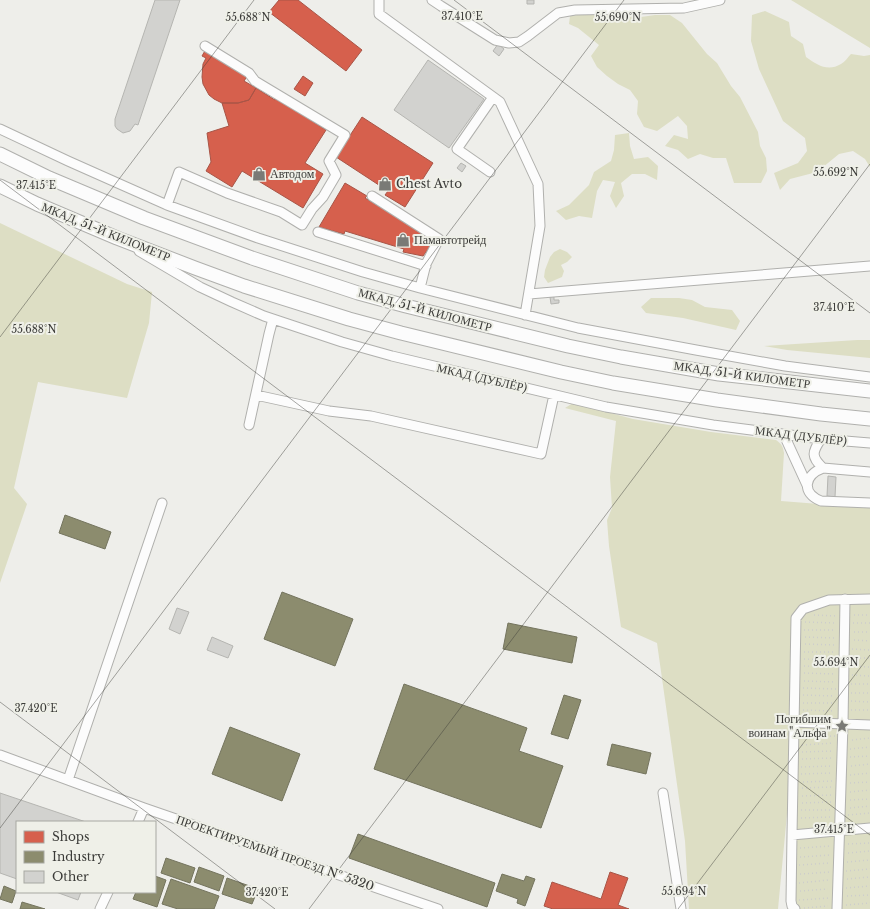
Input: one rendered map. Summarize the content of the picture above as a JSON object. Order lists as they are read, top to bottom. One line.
{"streets":{"highway":["МКАД, 51-Й КИЛОМЕТР"],"street":["МКАД (ДУБЛЁР)","ПРОЕКТИРУЕМЫЙ ПРОЕЗД № 5320"]},"crossings":[["МКАД, 51-Й КИЛОМЕТР","МКАД (ДУБЛЁР)"]],"places":{"shop":["Автодом","Chest Avto","Памавтотрейд"],"place":["Погибшим воинам \"Альфа\""]},"legend":["Shops","Industry","Other"],"coordinates":["37.410°E","55.688°N","55.690°N","55.692°N","37.415°E","55.694°N","37.420°E"]}
